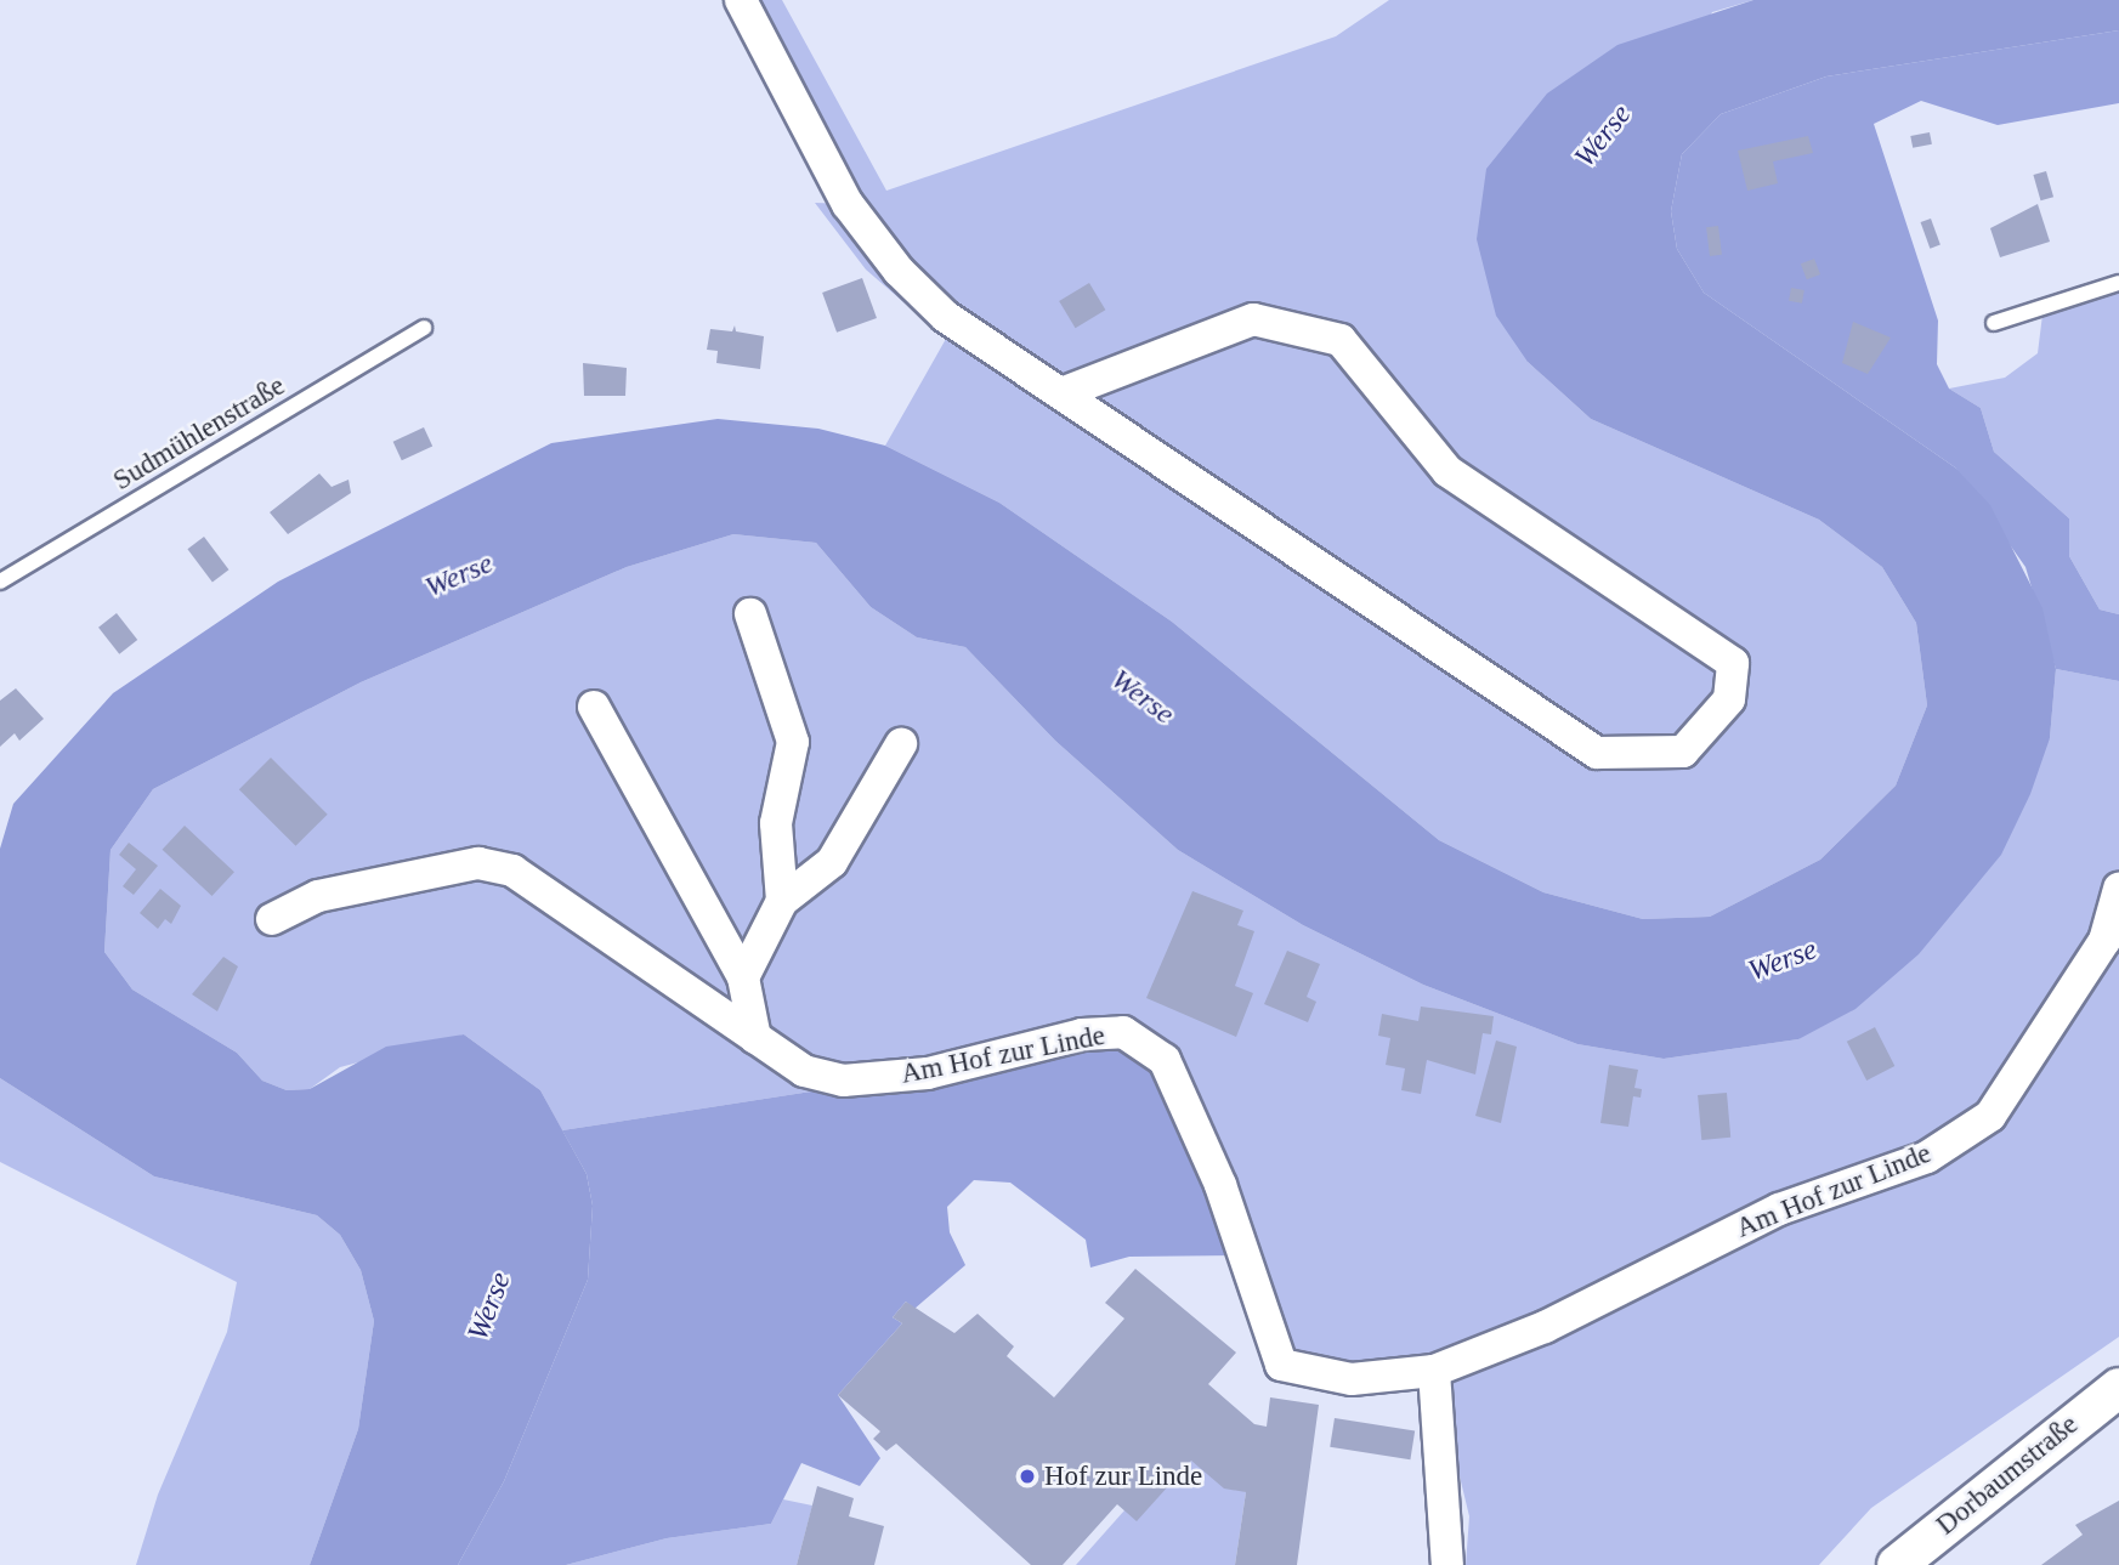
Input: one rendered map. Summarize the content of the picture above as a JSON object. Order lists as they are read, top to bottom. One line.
{"streets":{"street":["Am Hof zur Linde","Dorbaumstraße"],"lane":["Sudmühlenstraße"]},"water":["Werse"],"places":["Hof zur Linde"]}
